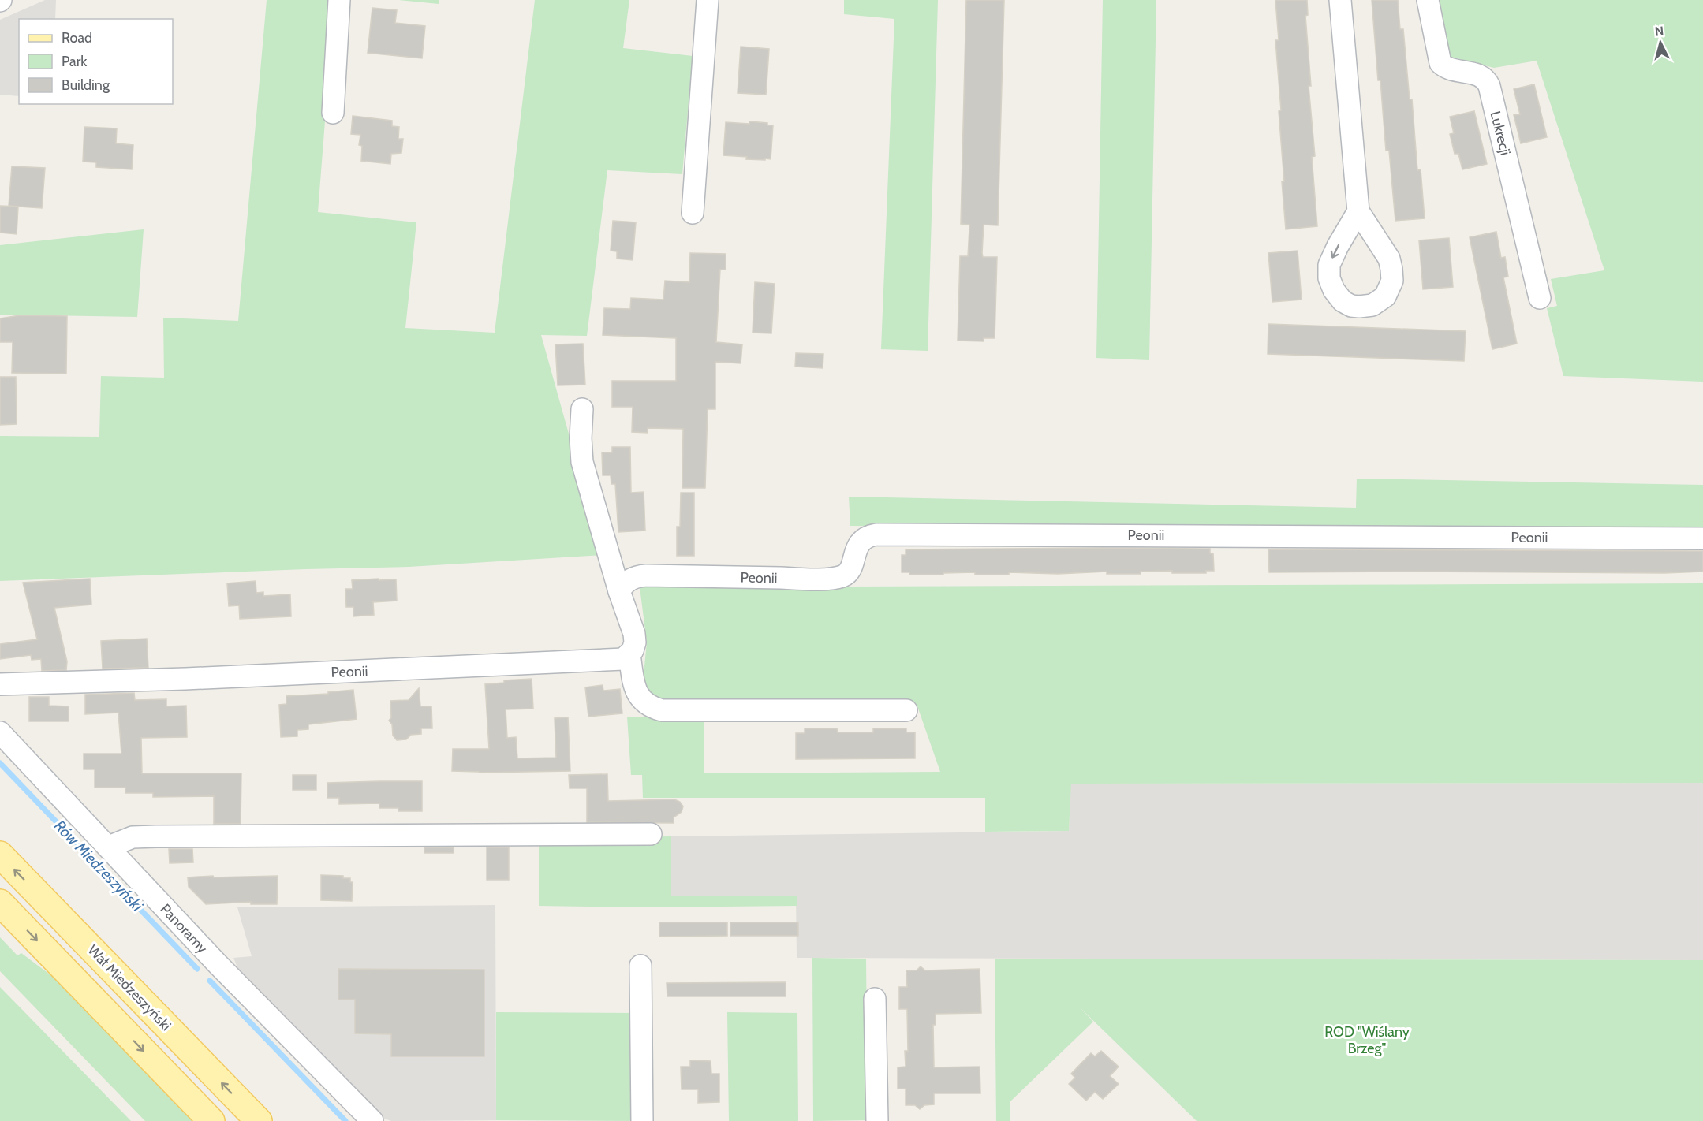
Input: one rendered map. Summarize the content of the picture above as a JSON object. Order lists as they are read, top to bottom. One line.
{"streets":{"main road":["Wał Miedzeszyński"],"street":["Lukrecji","Peonii","Panoramy"]},"water":["Rów Miedzeszyński"],"parks":["ROD \"Wiślany Brzeg\""],"legend":["Road","Park","Building"],"north":"top"}
